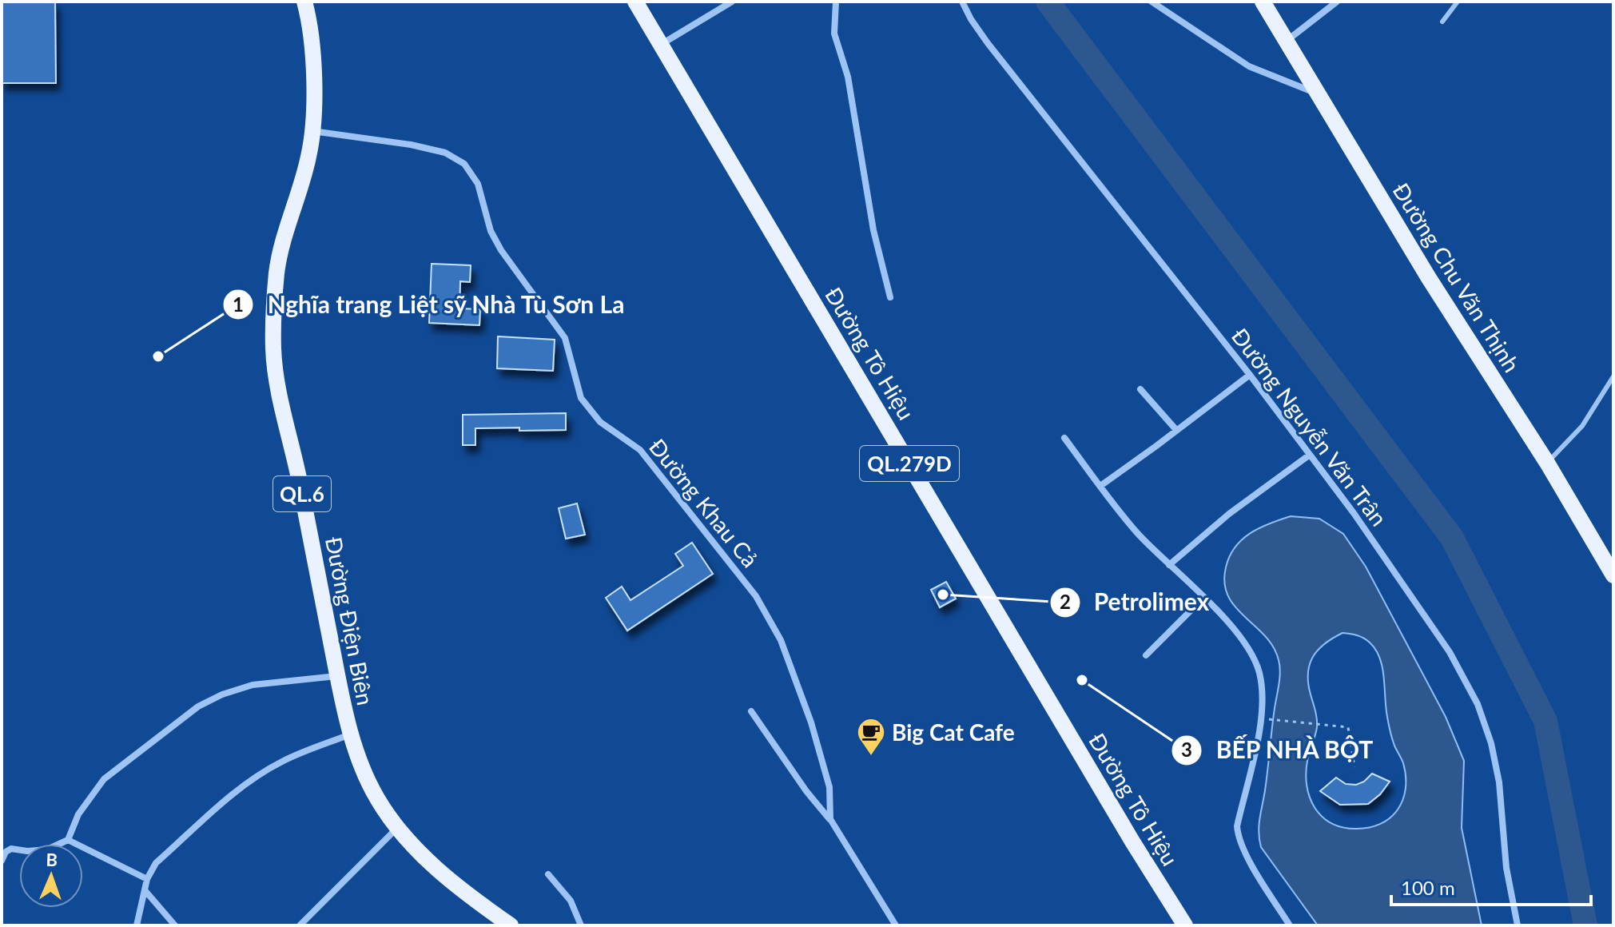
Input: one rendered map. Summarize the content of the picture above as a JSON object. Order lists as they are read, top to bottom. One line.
{"streets":{"main road":["Đường Chu Văn Thịnh","Đường Tô Hiệu","QL.279D","QL.6","Đường Điện Biên"],"street":["Đường Nguyễn Văn Trân","Đường Khau Cả"]},"crossings":[["Đường Khau Cả","Đường Điện Biên"]],"places":{"other":["Nghĩa trang Liệt sỹ Nhà Tù Sơn La","Petrolimex","BẾP NHÀ BỘT"],"cafe":["Big Cat Cafe"]},"scale_bar":"100 m","north":"top"}
